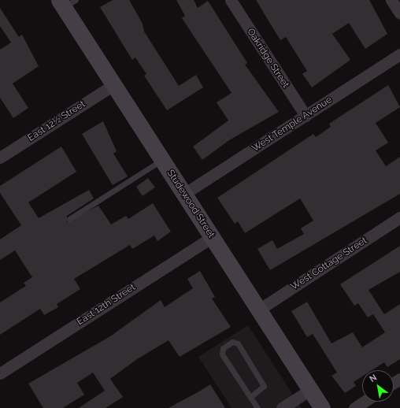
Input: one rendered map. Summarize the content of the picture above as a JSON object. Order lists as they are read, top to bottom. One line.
{"streets":{"main road":["Studewood Street"],"street":["Oakridge Street","East 12½ Street","West Temple Avenue","West Cottage Street","East 12th Street"]},"crossings":[["Oakridge Street","West Temple Avenue"],["East 12½ Street","Studewood Street"],["West Temple Avenue","Studewood Street"],["Studewood Street","West Cottage Street"],["Studewood Street","East 12th Street"]],"north":"top left"}
